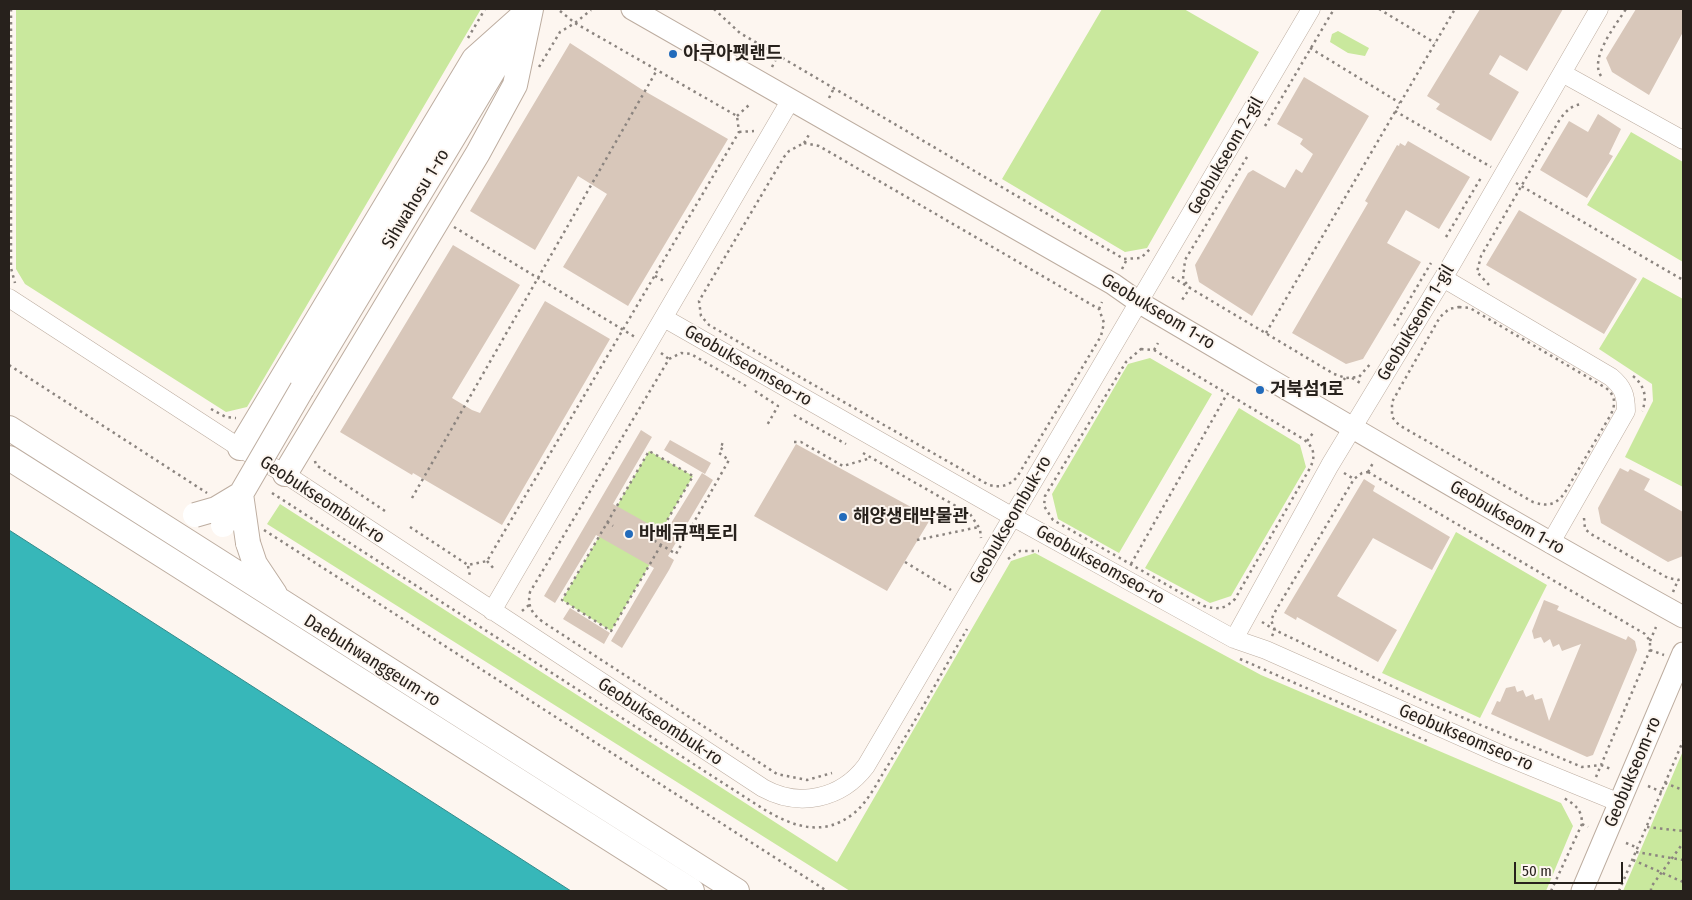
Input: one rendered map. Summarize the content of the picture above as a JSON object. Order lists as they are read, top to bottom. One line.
{"streets":{"main road":["Sihwahosu 1-ro","Daebuhwanggeum-ro"],"street":["Geobukseom 2-gil","Geobukseom 1-ro","Geobukseom 1-gil","Geobukseomseo-ro","Geobukseombuk-ro","Geobukseom-ro"]},"crossings":[["Geobukseom 2-gil","Geobukseom 1-ro"],["Geobukseom 2-gil","Geobukseombuk-ro"],["Sihwahosu 1-ro","Daebuhwanggeum-ro"],["Geobukseom 1-ro","Geobukseom 1-gil"],["Geobukseom 1-ro","Geobukseomseo-ro"],["Geobukseom 1-ro","Geobukseombuk-ro"],["Geobukseom 1-gil","Geobukseomseo-ro"],["Geobukseomseo-ro","Geobukseombuk-ro"],["Geobukseomseo-ro","Geobukseom-ro"]],"places":["아쿠아펫랜드","거북섬1로","해양생태박물관","바베큐팩토리"],"scale_bar":"50 m"}
